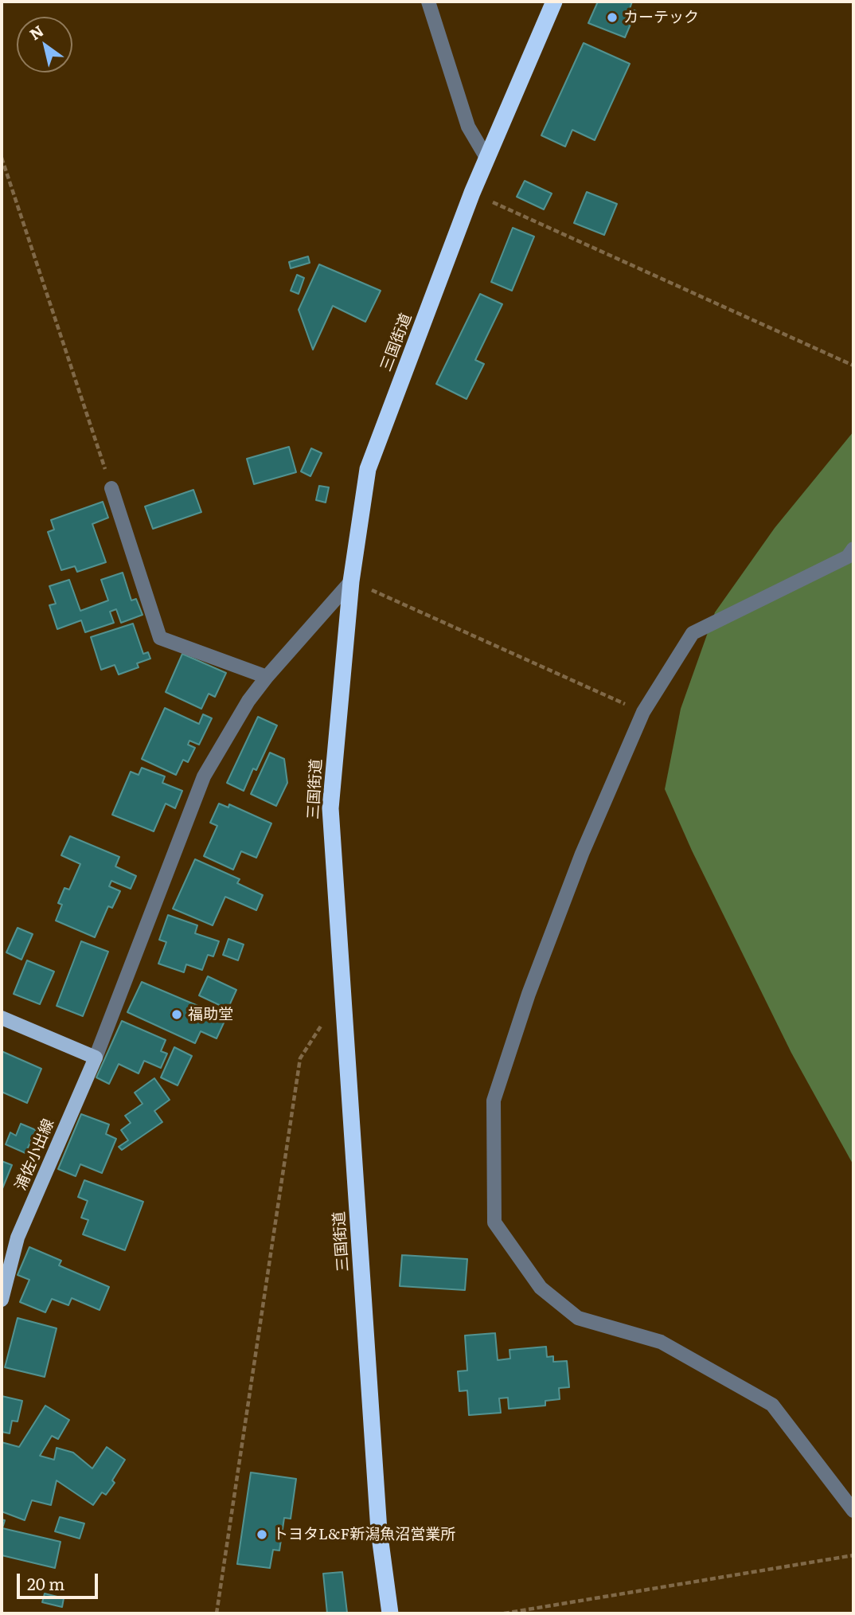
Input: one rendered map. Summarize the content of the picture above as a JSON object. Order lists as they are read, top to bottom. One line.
{"streets":{"highway":["三国街道"],"main road":["浦佐小出線"]},"places":["カーテック","福助堂","トヨタL&F新潟魚沼営業所"],"scale_bar":"20 m","north":"top left"}
